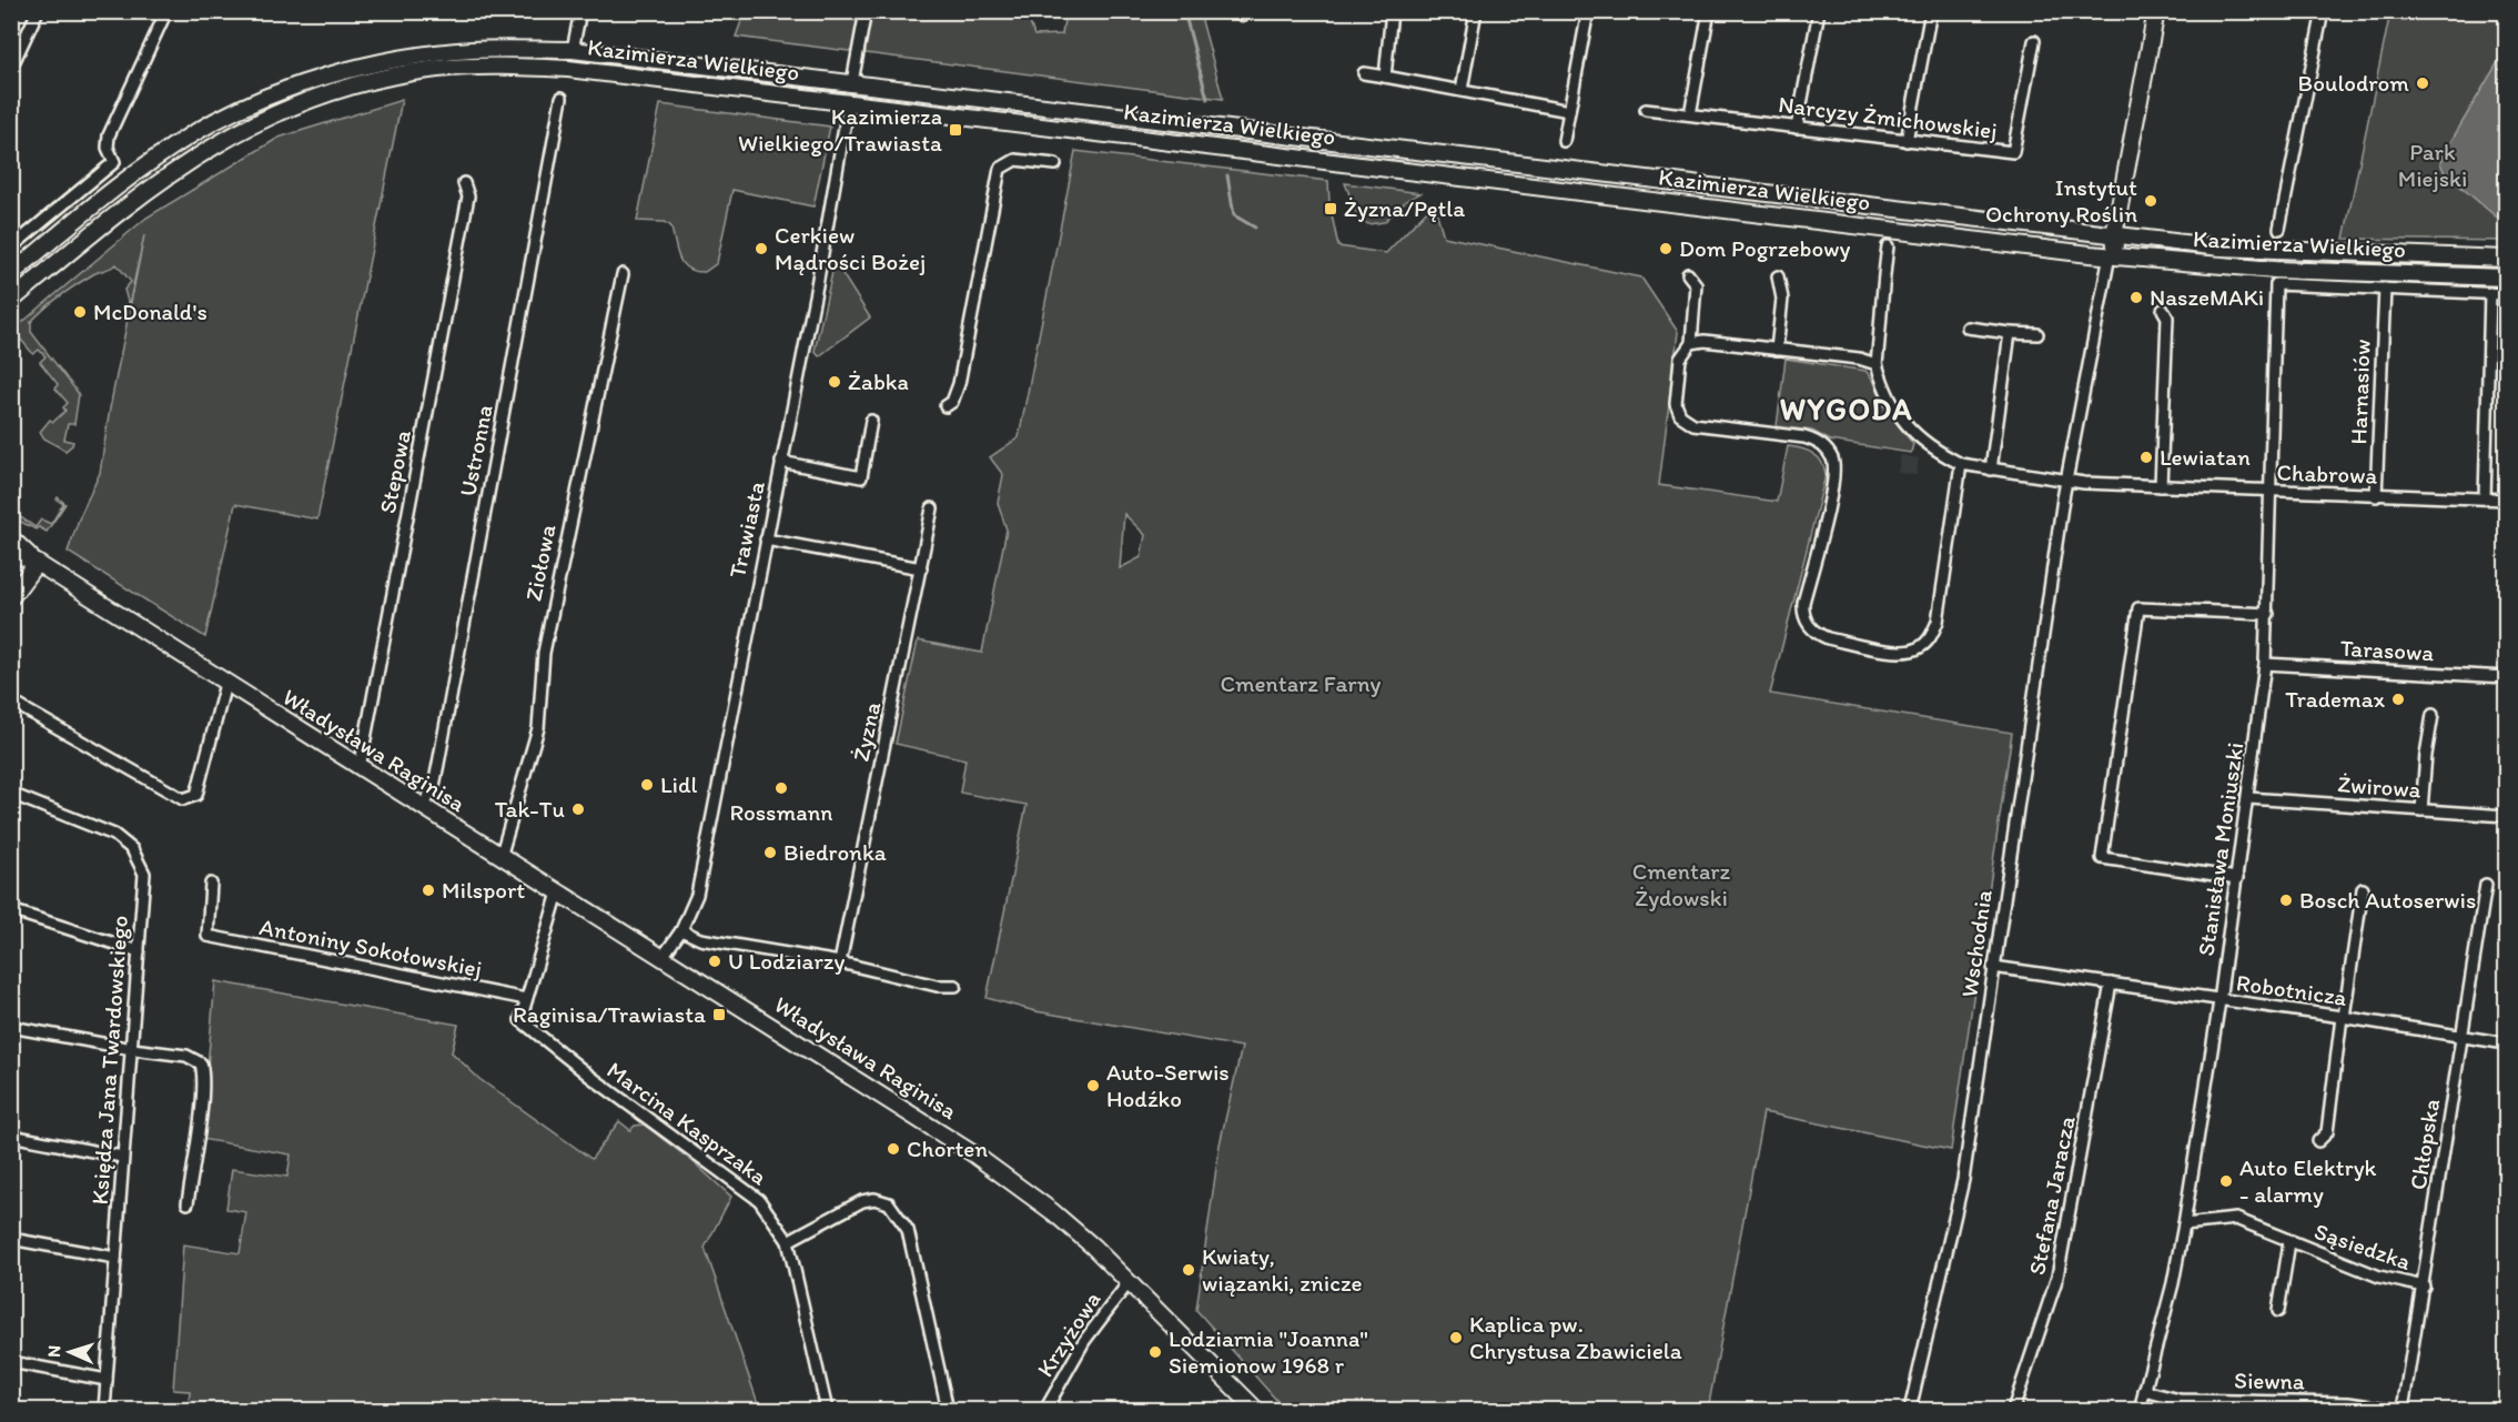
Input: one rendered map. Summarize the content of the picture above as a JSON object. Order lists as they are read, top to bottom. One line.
{"streets":{"main road":["Kazimierza Wielkiego","Władysława Raginisa"],"street":["Narcyzy Żmichowskiej","Harnasiów","Ustronna","Stepowa","Chabrowa","Trawiasta","Ziołowa","Tarasowa","Żyzna","Żwirowa","Stanisława Moniuszki","Wschodnia","Antoniny Sokołowskiej","Robotnicza","Księdza Jana Twardowskiego","Marcina Kasprzaka","Chłopska","Stefana Jaracza","Sąsiedzka","Krzyżowa","Siewna"]},"crossings":[["Kazimierza Wielkiego","Trawiasta"],["Kazimierza Wielkiego","Wschodnia"],["Harnasiów","Chabrowa"],["Harnasiów","Stanisława Moniuszki"],["Ustronna","Władysława Raginisa"],["Stepowa","Władysława Raginisa"],["Chabrowa","Stanisława Moniuszki"],["Chabrowa","Wschodnia"],["Trawiasta","Władysława Raginisa"],["Ziołowa","Władysława Raginisa"],["Tarasowa","Stanisława Moniuszki"],["Władysława Raginisa","Marcina Kasprzaka"],["Władysława Raginisa","Krzyżowa"],["Żwirowa","Stanisława Moniuszki"],["Stanisława Moniuszki","Robotnicza"],["Stanisława Moniuszki","Sąsiedzka"],["Stanisława Moniuszki","Siewna"],["Wschodnia","Robotnicza"],["Antoniny Sokołowskiej","Marcina Kasprzaka"],["Robotnicza","Chłopska"],["Robotnicza","Stefana Jaracza"],["Chłopska","Sąsiedzka"]],"districts":["WYGODA"],"parks":["Park Miejski","Cmentarz Farny","Cmentarz Żydowski"],"places":{"other":["Boulodrom","Instytut Ochrony Roślin","Cerkiew Mądrości Bożej","Dom Pogrzebowy","NaszeMAKi","McDonald's","Żabka","Lewiatan","Trademax","Lidl","Rossmann","Tak-Tu","Biedronka","Milsport","Bosch Autoserwis","U Lodziarzy","Auto-Serwis Hodźko","Chorten","Auto Elektryk - alarmy","Kwiaty, wiązanki, znicze","Kaplica pw. Chrystusa Zbawiciela","Lodziarnia \"Joanna\" Siemionow 1968 r"],"transit":["Kazimierza Wielkiego/Trawiasta","Żyzna/Pętla","Raginisa/Trawiasta"]},"north":"left"}
